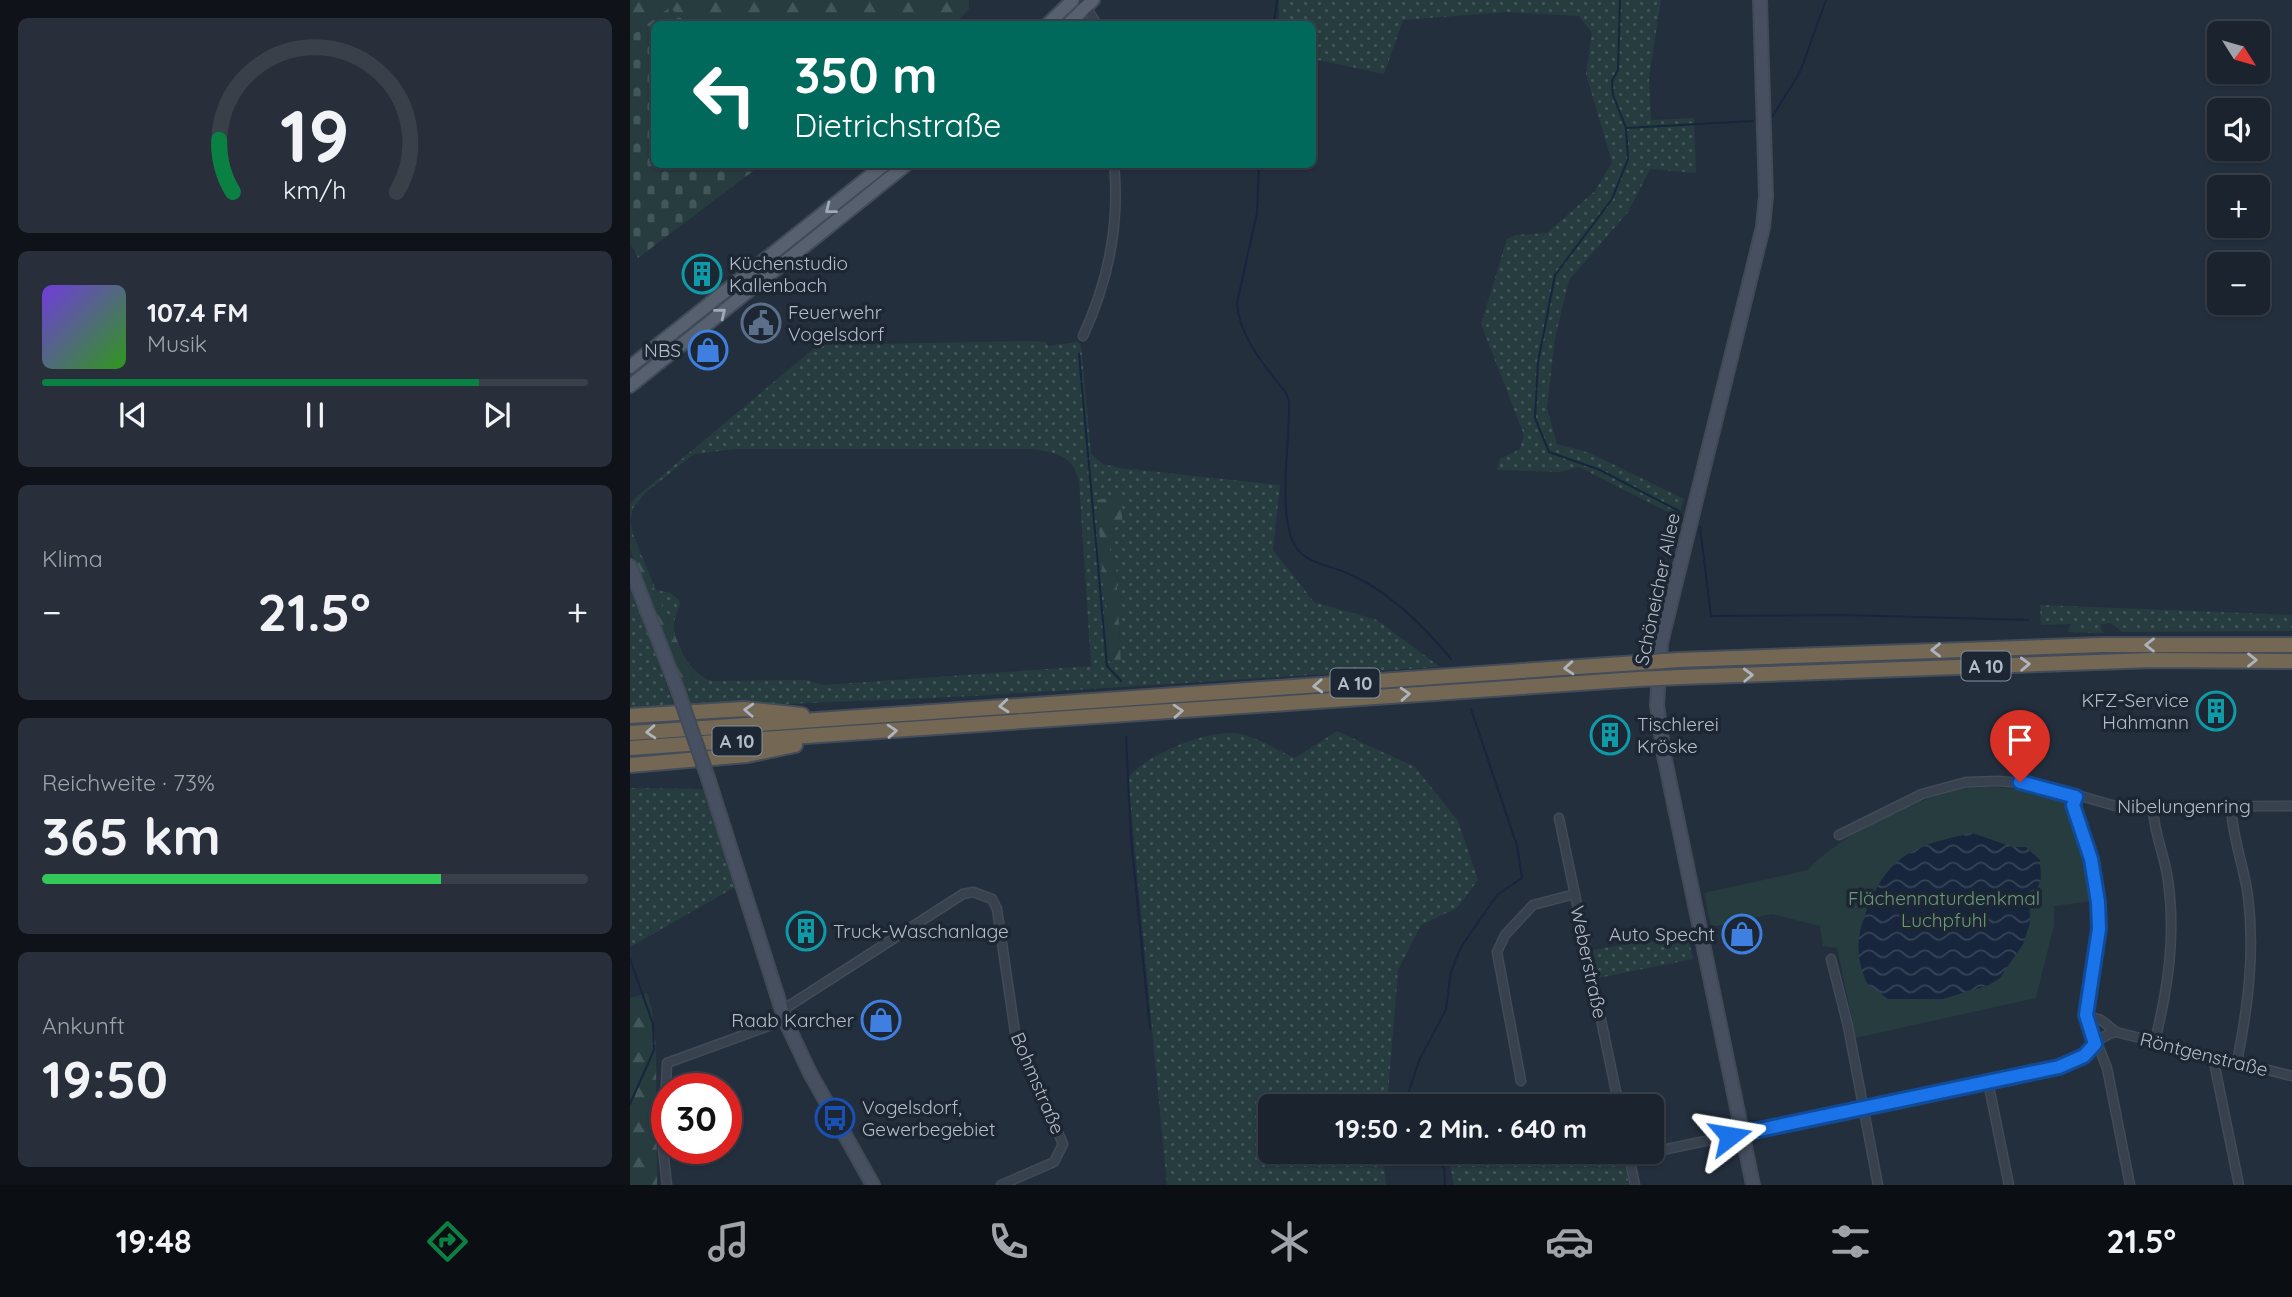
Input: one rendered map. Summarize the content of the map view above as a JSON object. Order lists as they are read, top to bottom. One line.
{"streets":{"highway":["A 10"],"street":["Schöneicher Allee","Nibelungenring","Weberstraße","Röntgenstraße","Bohmstraße"]},"crossings":[["Schöneicher Allee","Röntgenstraße"]],"parks":["Flächennaturdenkmal Luchpfuhl"],"places":{"building":["Küchenstudio Kallenbach","KFZ-Service Hahmann","Tischlerei Kröske","Truck-Waschanlage"],"public building":["Feuerwehr Vogelsdorf"],"shop":["NBS","Auto Specht","Raab Karcher"],"bus stop":["Vogelsdorf, Gewerbegebiet"]},"north":"bottom right","page":{"map_buttons":["+","−"],"turn":["350 m","Dietrichstraße"],"song":["107.4 FM","Musik"],"tile":["Klima",["Reichweite · 73%","365 km"],["Ankunft","19:50"]],"heat":["−","21.5°","+"],"limit":"30","trip":"19:50 · 2 Min. · 640 m","tabs":["19:48","21.5°"],"gauge":["19","km/h"]}}
